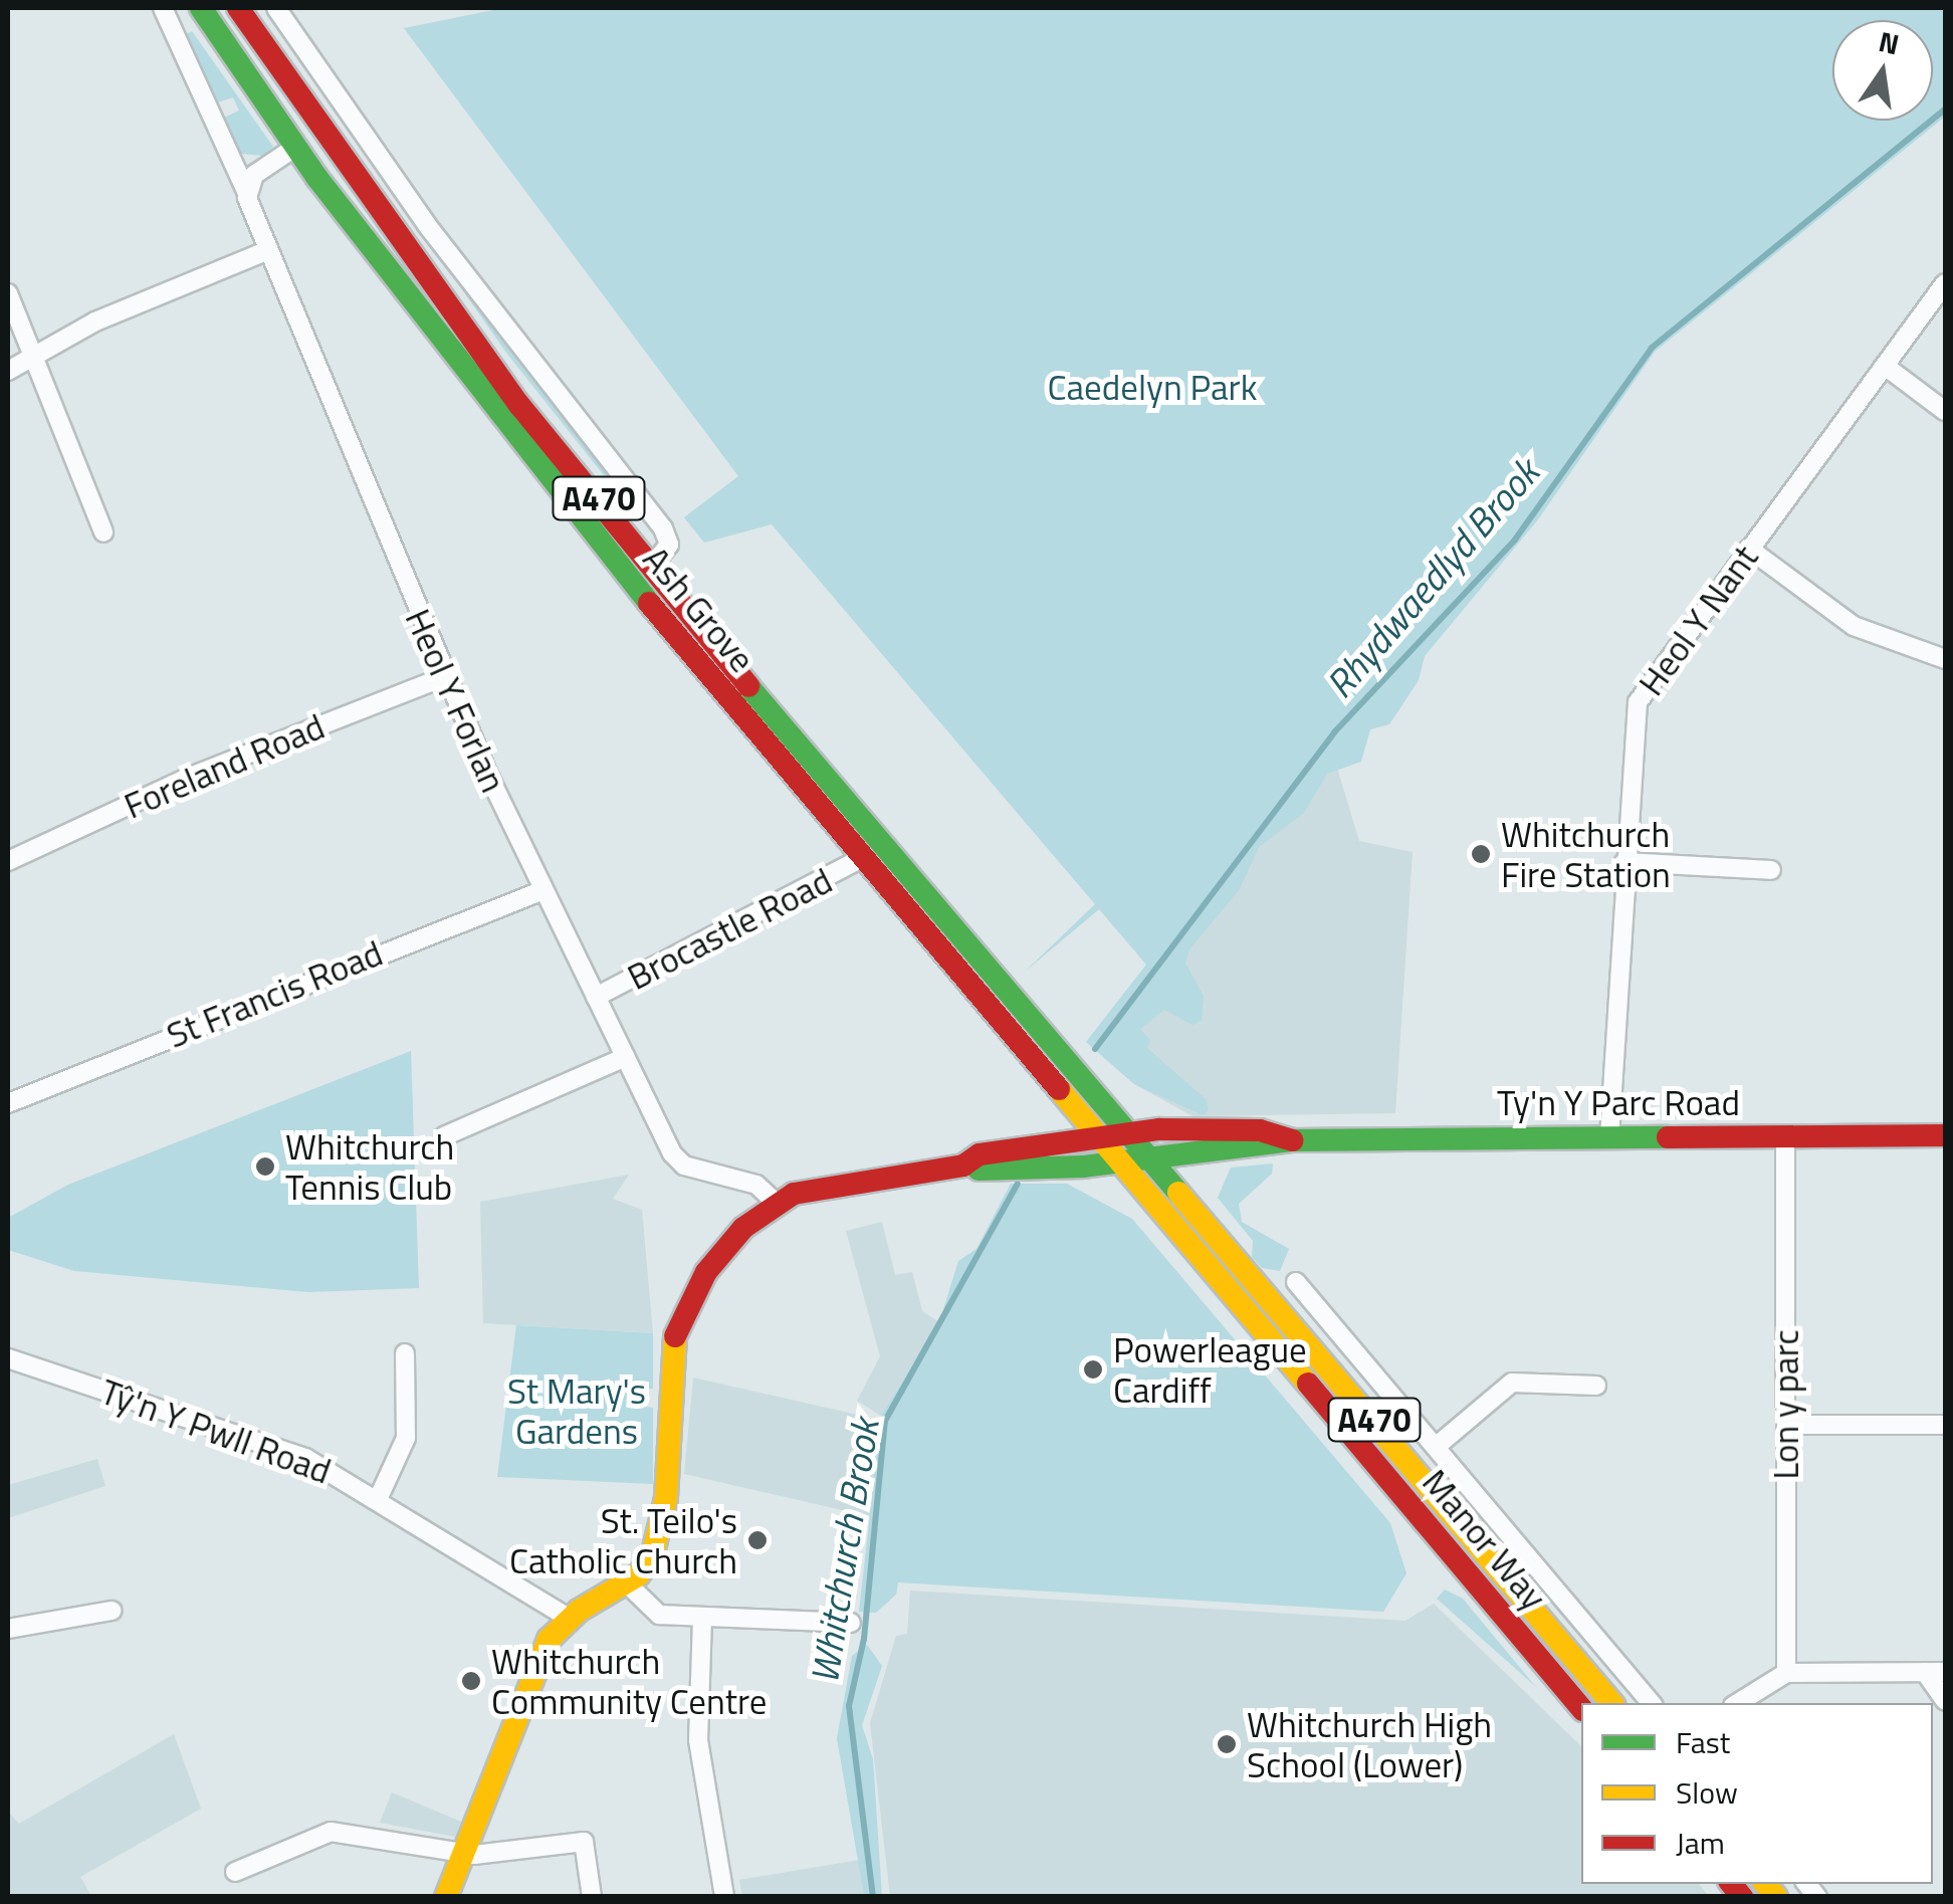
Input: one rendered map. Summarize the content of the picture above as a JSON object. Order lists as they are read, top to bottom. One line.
{"streets":{"main road":["A470","Ash Grove","Ty'n Y Parc Road","Manor Way"],"street":["Heol Y Nant","Heol Y Forlan","Foreland Road","Brocastle Road","St Francis Road","Lon y parc","Tŷ'n Y Pwll Road"]},"crossings":[["Ash Grove","Brocastle Road"],["Ash Grove","Ty'n Y Parc Road"],["Ash Grove","Manor Way"],["Heol Y Nant","Ty'n Y Parc Road"],["Heol Y Forlan","Foreland Road"],["Heol Y Forlan","Brocastle Road"],["Heol Y Forlan","St Francis Road"],["Ty'n Y Parc Road","Lon y parc"],["Ty'n Y Parc Road","Manor Way"]],"water":["Rhydwaedlyd Brook","Whitchurch Brook"],"parks":["Caedelyn Park","St Mary's Gardens"],"places":["Whitchurch Fire Station","Whitchurch Tennis Club","Powerleague Cardiff","St. Teilo's Catholic Church","Whitchurch Community Centre","Whitchurch High School (Lower)"],"legend":["Fast","Slow","Jam"],"north":"top"}
